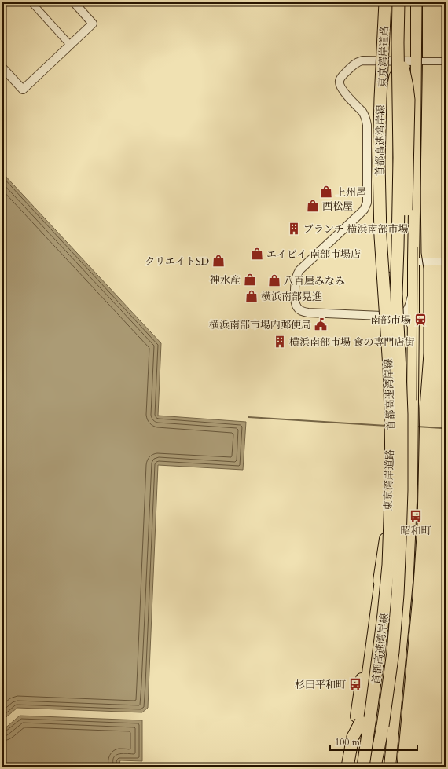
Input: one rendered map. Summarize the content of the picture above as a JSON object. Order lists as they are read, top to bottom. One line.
{"streets":{"highway":["東京湾岸道路","首都高速湾岸線"]},"crossings":[["東京湾岸道路","首都高速湾岸線"]],"places":{"shop":["上州屋","西松屋","エイビイ 南部市場店","クリエイトSD","神水産","八百屋みなみ","横浜南部晃進"],"building":["ブランチ 横浜南部市場","横浜南部市場 食の専門店街"],"station":["南部市場"],"public building":["横浜南部市場内郵便局"],"bus stop":["昭和町","杉田平和町"]},"scale_bar":"100 m"}
